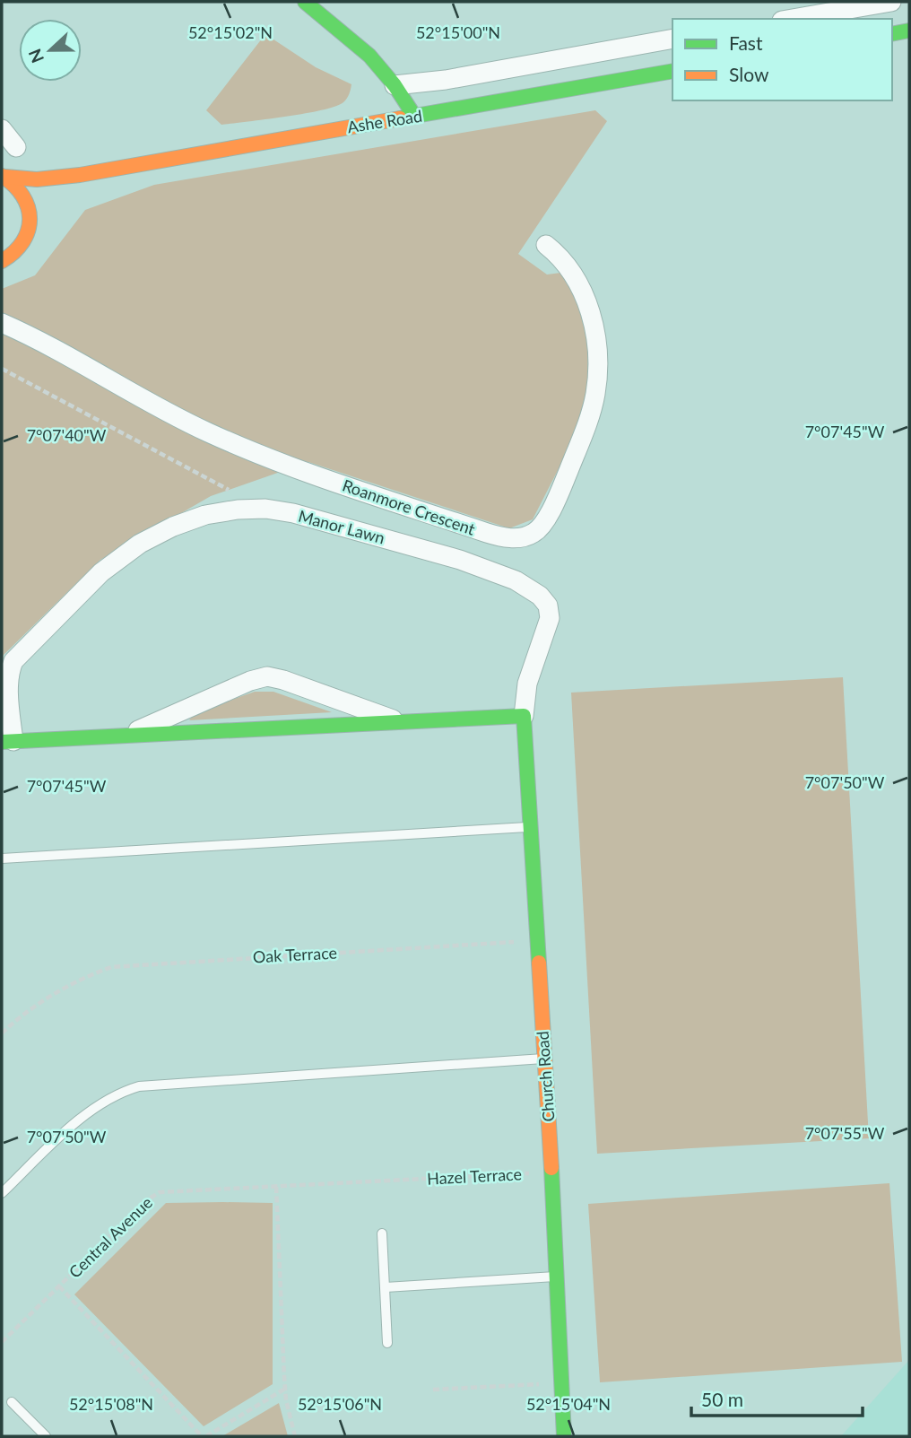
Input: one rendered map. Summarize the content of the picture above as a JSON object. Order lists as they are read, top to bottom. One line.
{"streets":{"street":["Ashe Road","Roanmore Crescent","Manor Lawn","Church Road"],"path":["Oak Terrace","Hazel Terrace","Central Avenue"]},"crossings":[["Manor Lawn","Church Road"],["Oak Terrace","Church Road"],["Church Road","Hazel Terrace"],["Hazel Terrace","Central Avenue"]],"legend":["Fast","Slow"],"scale_bar":"50 m","north":"left","coordinates":["52°15'02\"N","52°15'00\"N","7°07'45\"W","7°07'40\"W","7°07'50\"W","7°07'55\"W","52°15'08\"N","52°15'06\"N","52°15'04\"N"]}
